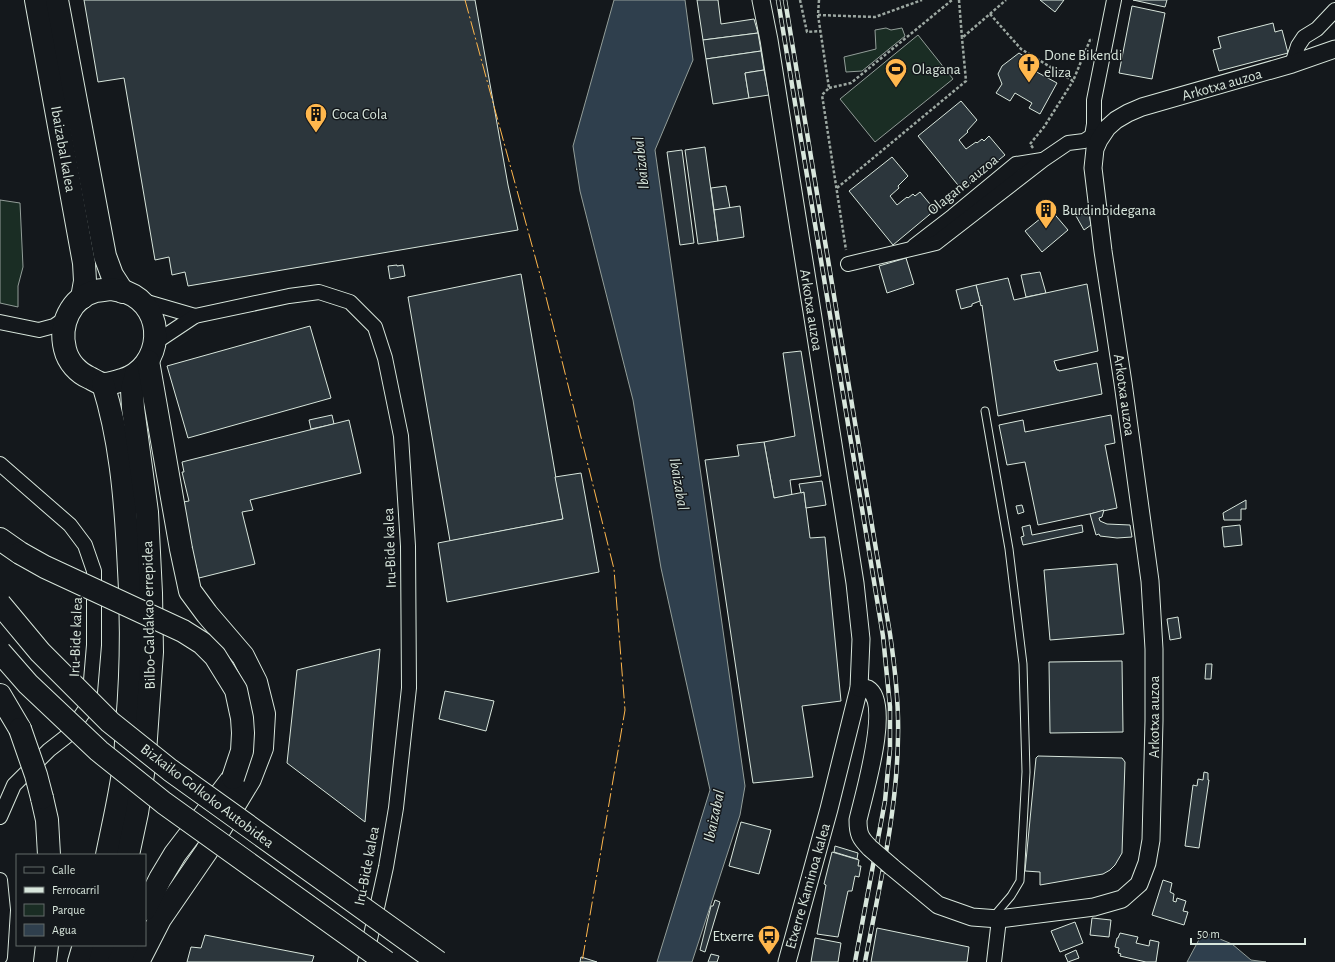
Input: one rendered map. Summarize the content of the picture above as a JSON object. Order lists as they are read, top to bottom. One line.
{"streets":{"highway":["Ibaizabal kalea","Bilbo-Galdakao errepidea","Bizkaiko Golkoko Autobidea"],"street":["Arkotxa auzoa","Iru-Bide kalea","Etxerre Kaminoa kalea"]},"crossings":[["Arkotxa auzoa","Etxerre Kaminoa kalea"],["Ibaizabal kalea","Bilbo-Galdakao errepidea"]],"water":["Ibaizabal"],"places":{"church":["Done Bikendi eliza"],"sports":["Olagana"],"building":["Coca Cola","Burdinbidegana"],"bus stop":["Etxerre"]},"legend":["Calle","Ferrocarril","Parque","Agua"],"scale_bar":"50 m"}
